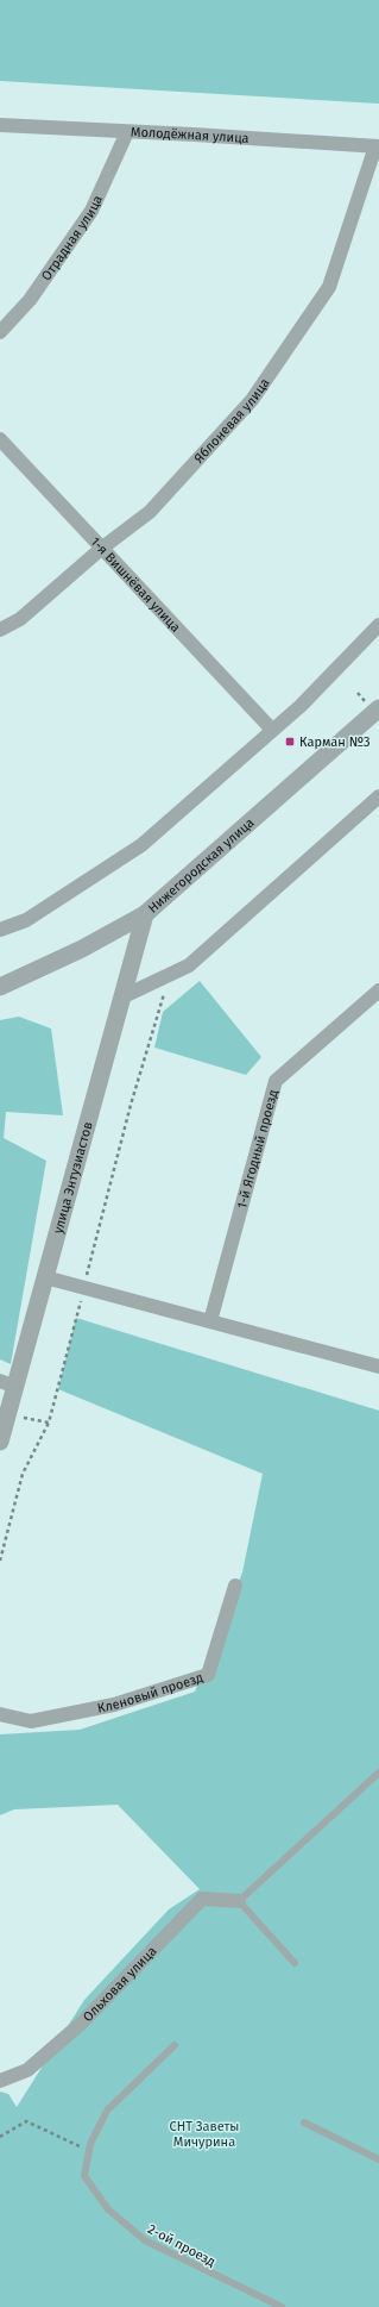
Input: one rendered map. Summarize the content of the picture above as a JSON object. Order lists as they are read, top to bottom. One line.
{"streets":{"street":["Молодёжная улица","Отрадная улица","Яблоневая улица","1-я Вишнёвая улица","Нижегородская улица","1-й Ягодный проезд","улица Энтузиастов","Кленовый проезд","Ольховая улица"],"lane":["2-ой проезд"]},"crossings":[["Молодёжная улица","Отрадная улица"],["Молодёжная улица","Яблоневая улица"],["Яблоневая улица","1-я Вишнёвая улица"],["Нижегородская улица","улица Энтузиастов"]],"parks":["СНТ Заветы Мичурина"],"places":{"transit":["Карман №3"]}}
